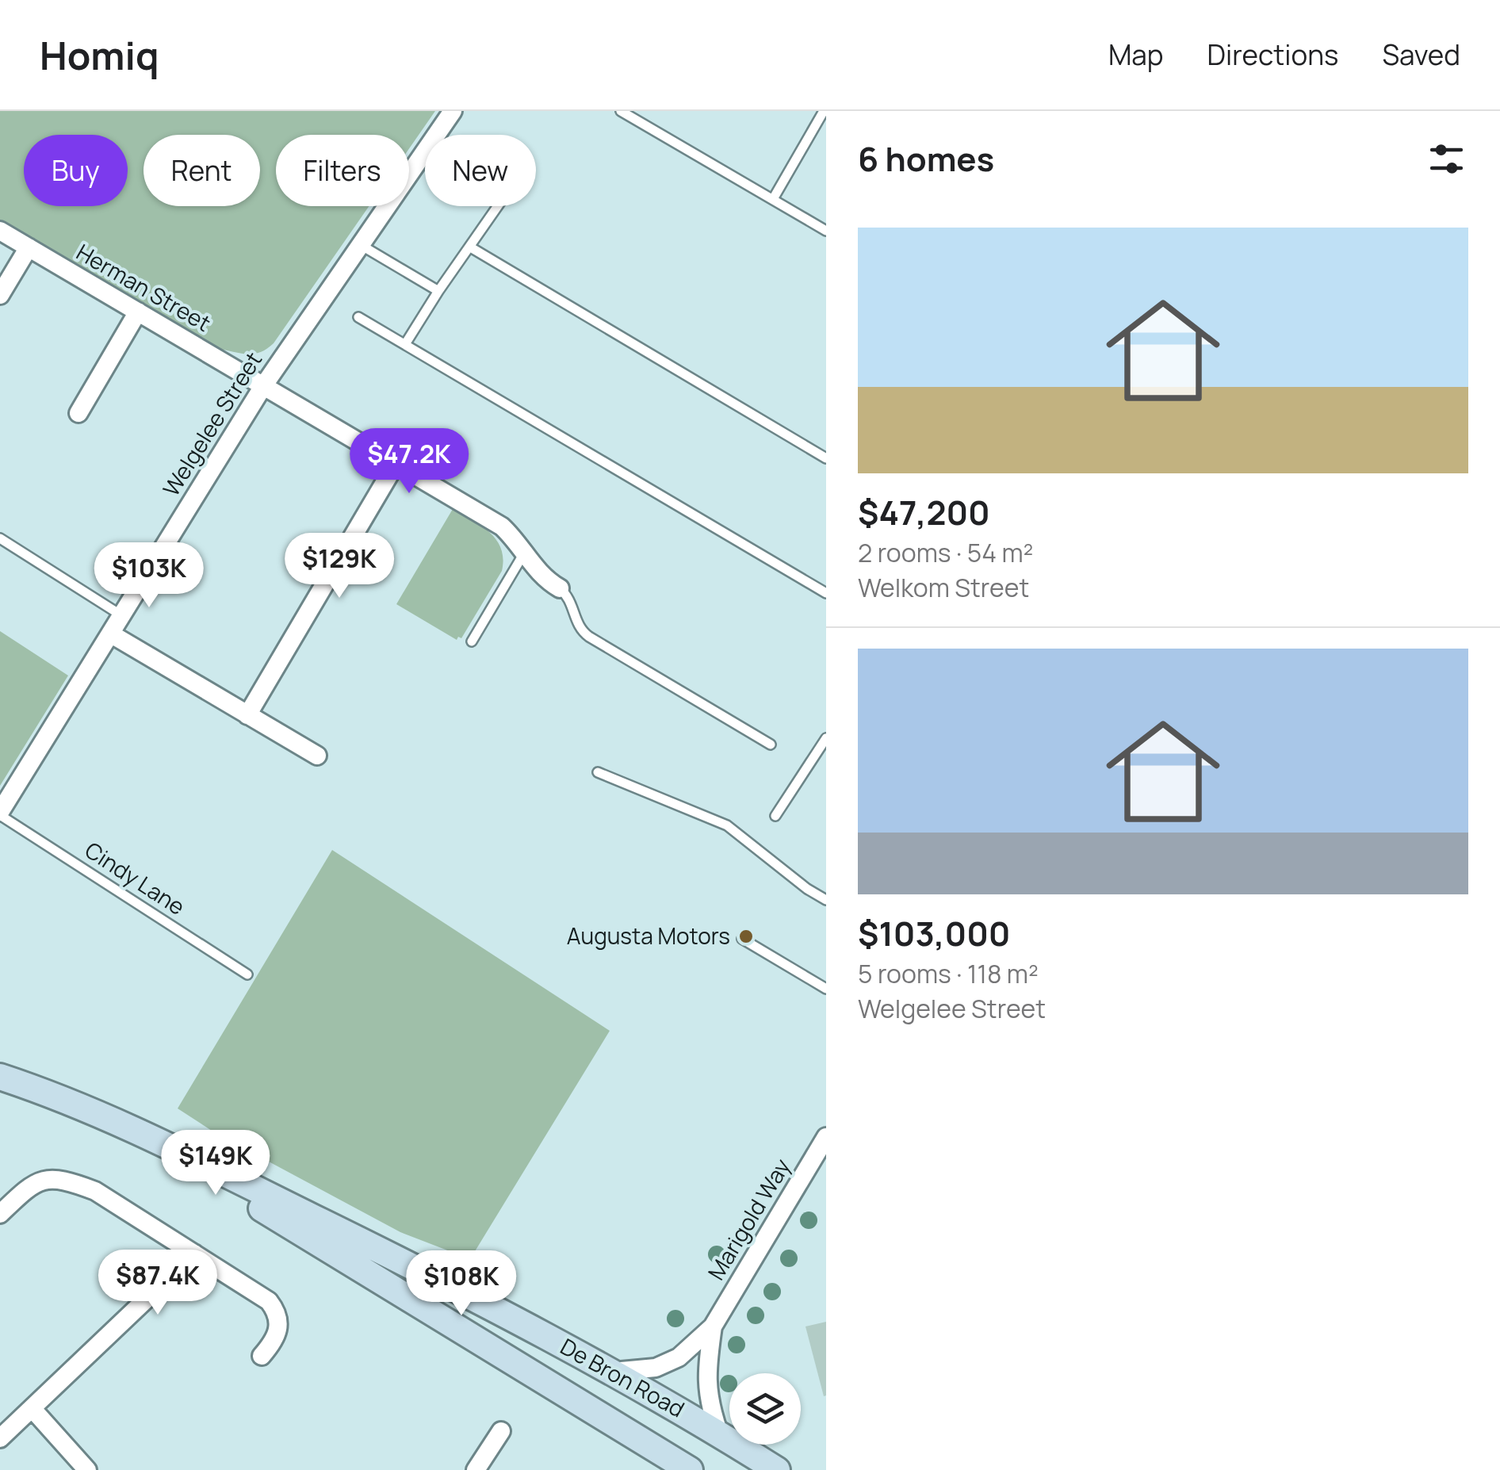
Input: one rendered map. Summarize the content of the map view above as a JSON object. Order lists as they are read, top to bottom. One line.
{"streets":{"street":["Herman Street","Welgelee Street","Marigold Way","De Bron Road"],"lane":["Cindy Lane"]},"crossings":[["Herman Street","Welgelee Street"],["Welgelee Street","Cindy Lane"],["Marigold Way","De Bron Road"]],"places":["Augusta Motors"],"page":{"header":"Homiq","nav":["Map","Directions","Saved"],"heading":"6 homes","chip":["Buy","Rent","Filters","New"],"list":[{"name":"$47,200","note":"2 rooms · 54 m² · Welkom Street"},{"name":"$103,000","note":"5 rooms · 118 m² · Welgelee Street"}],"price":["$47.2K","$129K","$103K","$149K","$87.4K","$108K"]}}
